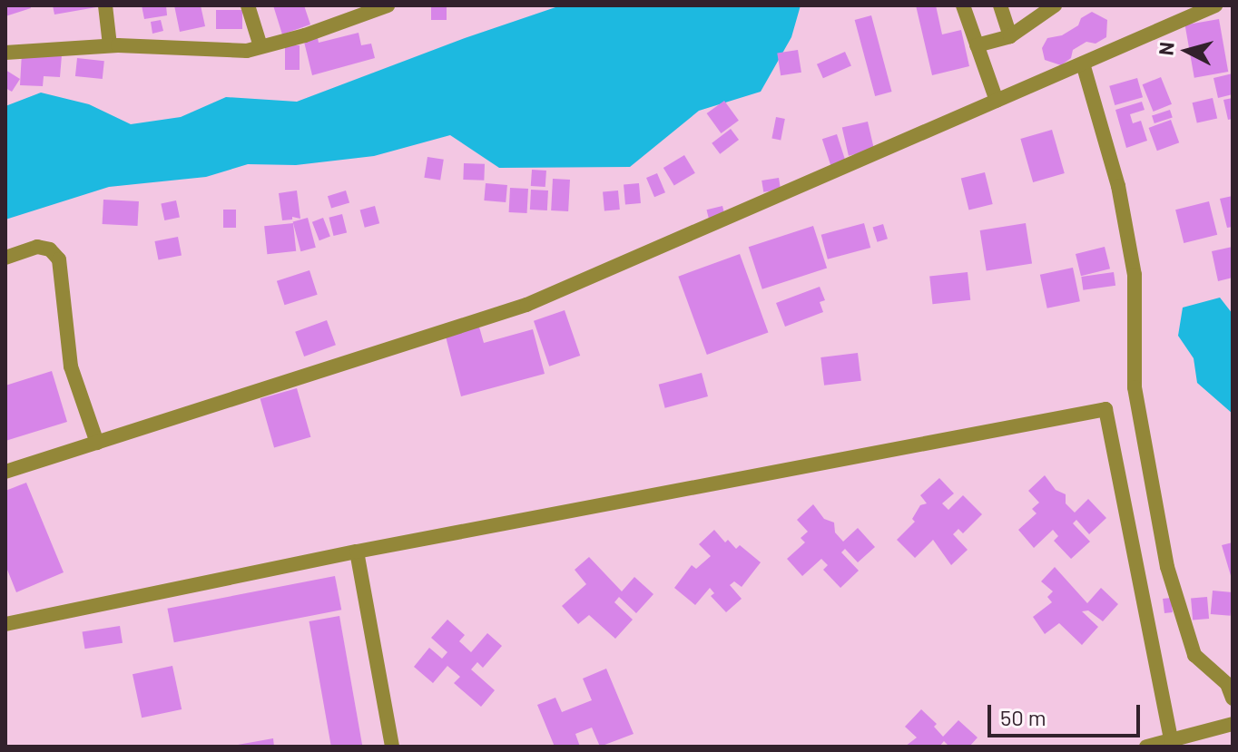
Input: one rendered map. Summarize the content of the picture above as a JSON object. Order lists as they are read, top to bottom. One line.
{"scale_bar":"50 m","north":"left"}
